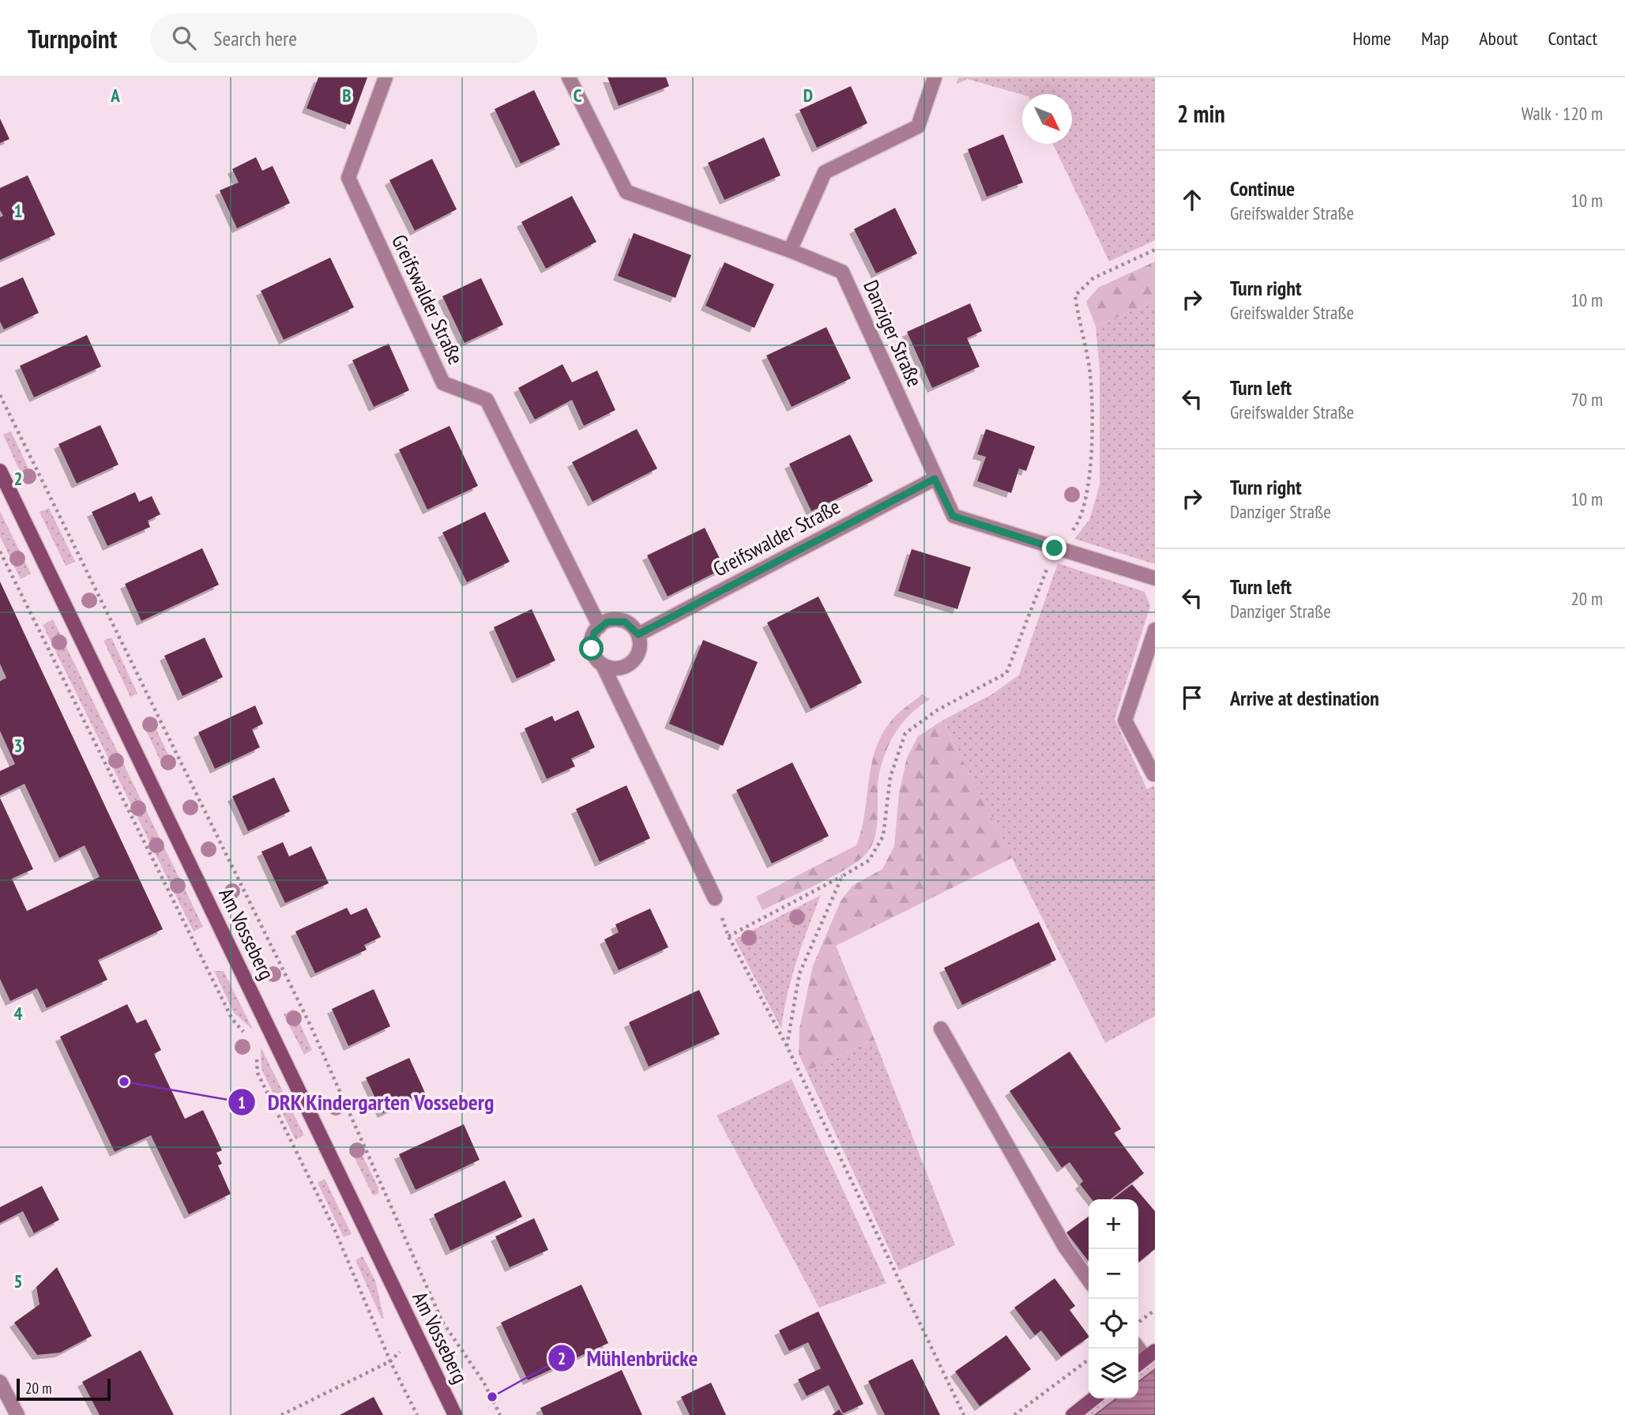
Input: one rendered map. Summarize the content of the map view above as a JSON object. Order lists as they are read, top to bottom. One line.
{"streets":{"street":["Greifswalder Straße","Danziger Straße","Am Vosseberg"]},"crossings":[["Greifswalder Straße","Danziger Straße"]],"places":["DRK Kindergarten Vosseberg","Mühlenbrücke"],"scale_bar":"20 m","north":"bottom right","page":{"header":"Turnpoint","search":"Search here","nav":["Home","Map","About","Contact"],"heading":["2 min","Walk · 120 m"],"list":[["Continue","Greifswalder Straße","10 m"],["Turn right","Greifswalder Straße","10 m"],["Turn left","Greifswalder Straße","70 m"],["Turn right","Danziger Straße","10 m"],["Turn left","Danziger Straße","20 m"],"Arrive at destination"],"map_buttons":["+","−"],"scale":"20 m"},"grid":{"columns":["A","B","C","D"],"rows":["1","2","3","4","5"]}}
